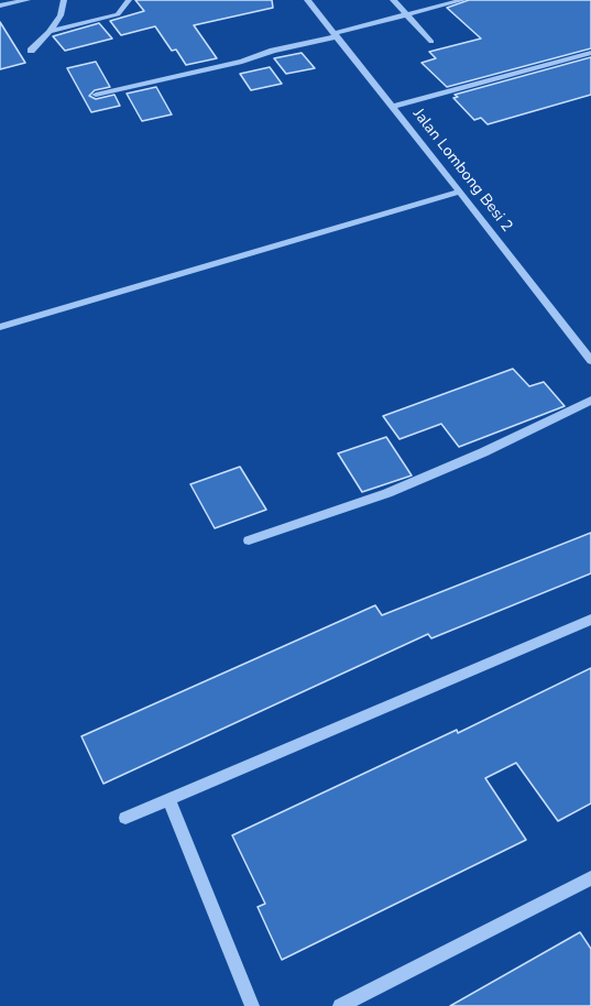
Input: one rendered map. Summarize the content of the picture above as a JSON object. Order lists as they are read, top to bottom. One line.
{"streets":{"street":["Jalan Lombong Besi 2"]}}
